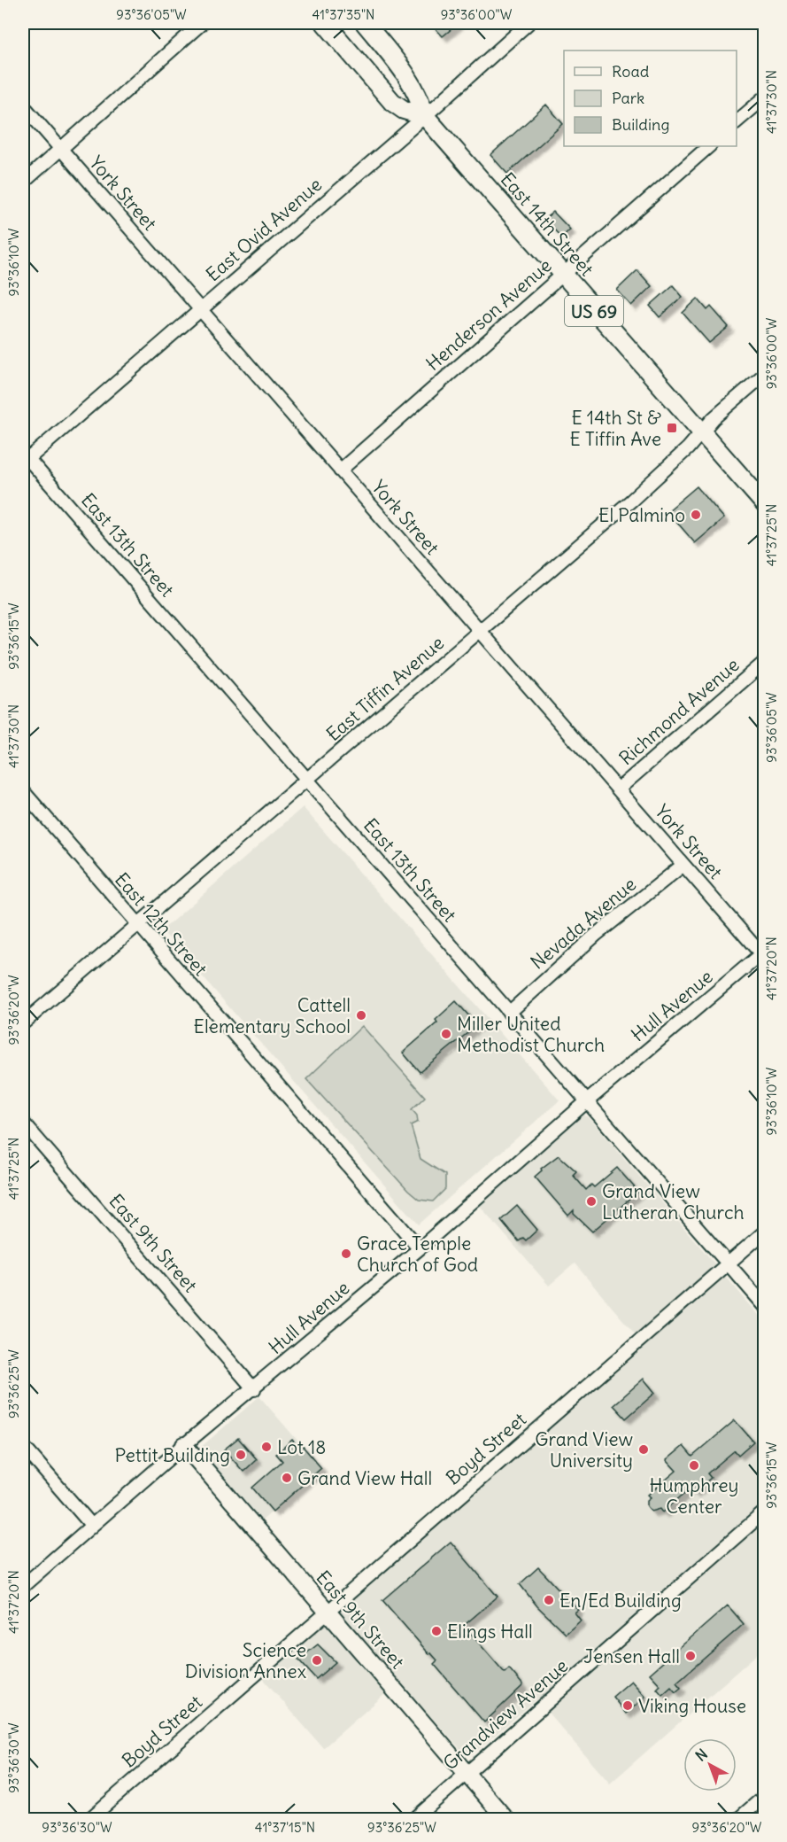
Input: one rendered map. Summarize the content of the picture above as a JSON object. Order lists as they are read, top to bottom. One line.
{"streets":{"main road":["East 14th Street","US 69"],"street":["York Street","East Ovid Avenue","Henderson Avenue","East 13th Street","East Tiffin Avenue","Richmond Avenue","Nevada Avenue","East 12th Street","Hull Avenue","East 9th Street","Boyd Street","Grandview Avenue"]},"crossings":[["York Street","East Ovid Avenue"],["York Street","Henderson Avenue"],["York Street","East Tiffin Avenue"],["York Street","Richmond Avenue"],["York Street","Nevada Avenue"],["York Street","Hull Avenue"],["East 14th Street","East Ovid Avenue"],["East 14th Street","Henderson Avenue"],["East 14th Street","East Tiffin Avenue"],["East Ovid Avenue","East 13th Street"],["East 13th Street","East Tiffin Avenue"],["East 13th Street","Nevada Avenue"],["East 13th Street","Hull Avenue"],["East 13th Street","Boyd Street"],["East Tiffin Avenue","East 12th Street"],["East 12th Street","Hull Avenue"],["Hull Avenue","East 9th Street"],["East 9th Street","Boyd Street"],["East 9th Street","Grandview Avenue"]],"places":{"transit":["E 14th St & E Tiffin Ave"],"other":["El Palmino","Cattell Elementary School","Miller United Methodist Church","Grand View Lutheran Church","Grace Temple Church of God","Lot 18","Grand View University","Pettit Building","Humphrey Center","Grand View Hall","En/Ed Building","Elings Hall","Jensen Hall","Science Division Annex","Viking House"]},"legend":["Road","Park","Building"],"north":"top left","coordinates":["93°36'05\"W","41°37'35\"N","93°36'00\"W","41°37'30\"N","93°36'10\"W","41°37'25\"N","93°36'15\"W","41°37'20\"N","93°36'20\"W","93°36'25\"W","93°36'30\"W","41°37'15\"N"]}
